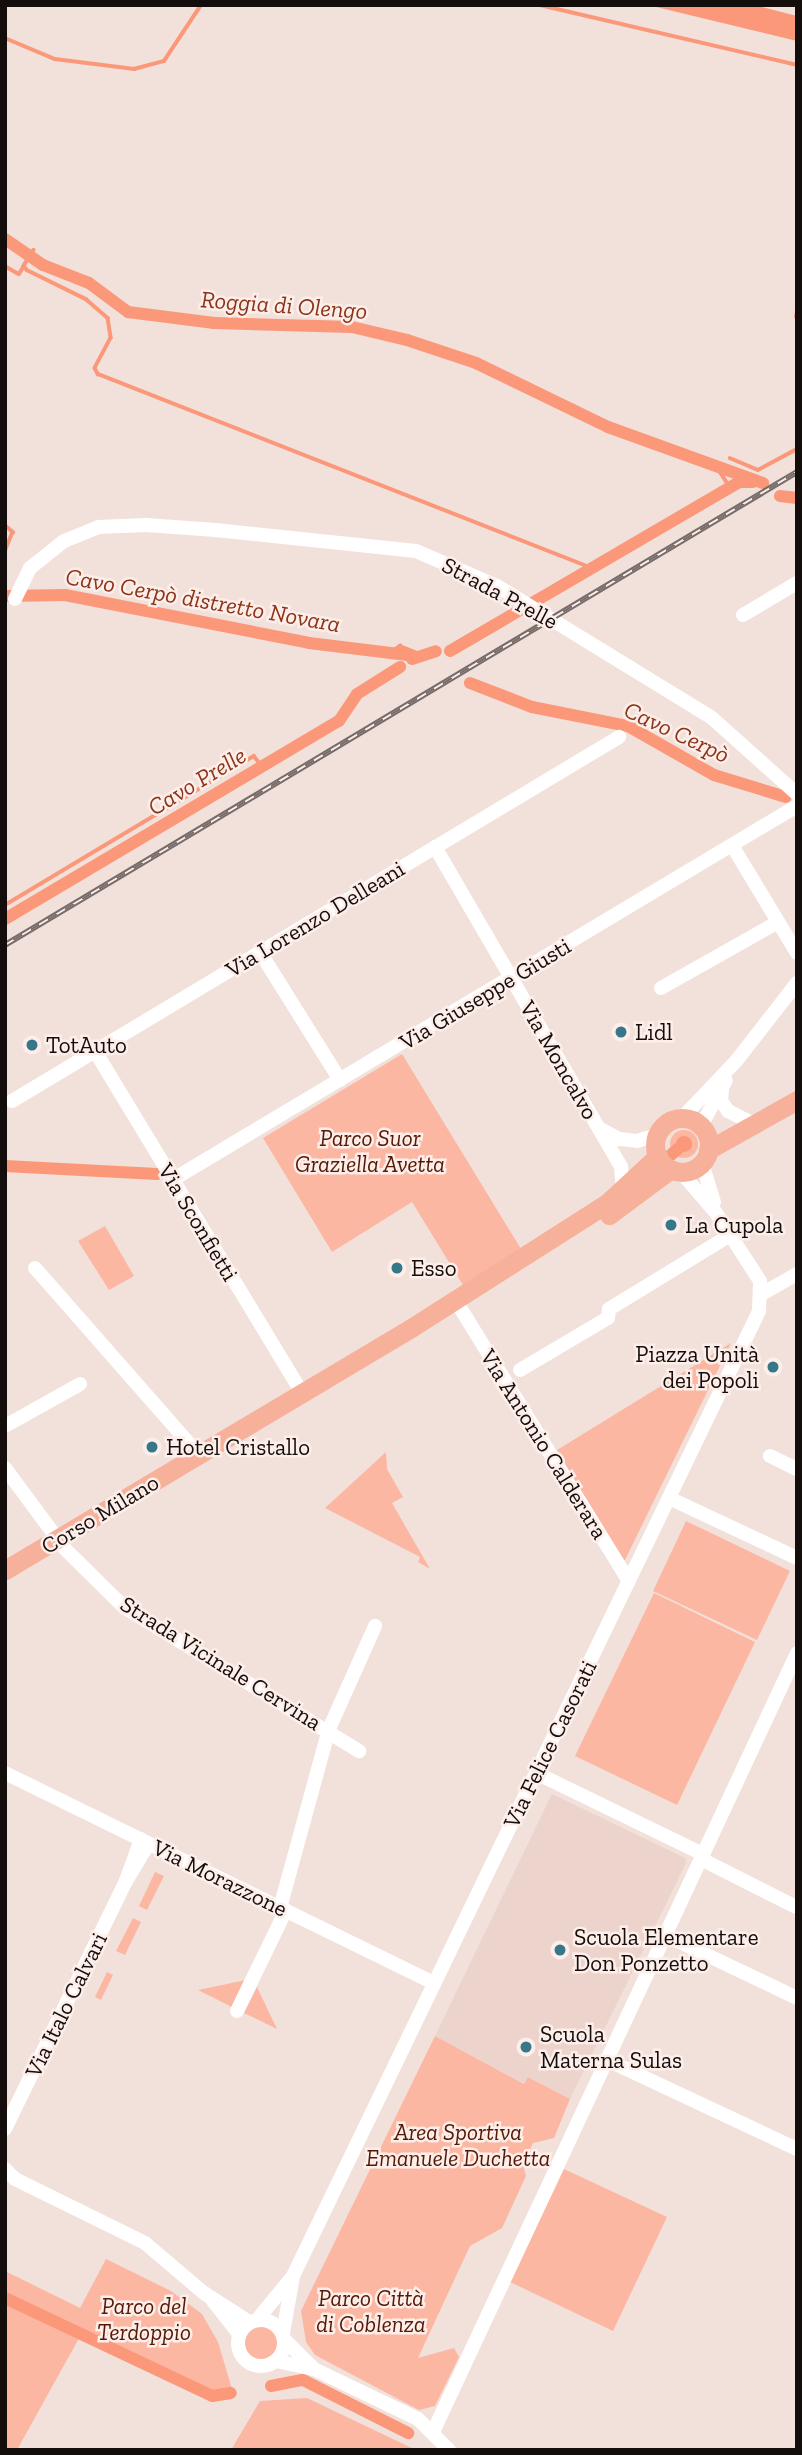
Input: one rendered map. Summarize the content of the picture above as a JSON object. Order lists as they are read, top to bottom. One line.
{"streets":{"main road":["Corso Milano"],"street":["Strada Prelle","Via Lorenzo Delleani","Via Giuseppe Giusti","Via Moncalvo","Via Sconfietti","Via Antonio Calderara","Strada Vicinale Cervina","Via Felice Casorati","Via Morazzone","Via Italo Calvari"]},"crossings":[["Via Lorenzo Delleani","Via Moncalvo"],["Via Lorenzo Delleani","Via Sconfietti"],["Via Giuseppe Giusti","Via Moncalvo"],["Via Giuseppe Giusti","Via Sconfietti"],["Via Sconfietti","Corso Milano"],["Via Antonio Calderara","Corso Milano"],["Via Antonio Calderara","Via Felice Casorati"],["Corso Milano","Strada Vicinale Cervina"],["Via Felice Casorati","Via Morazzone"],["Via Morazzone","Via Italo Calvari"]],"water":["Roggia di Olengo","Cavo Cerpò distretto Novara","Cavo Cerpò","Cavo Prelle"],"parks":["Parco Suor Graziella Avetta","Area Sportiva Emanuele Duchetta","Parco Città di Coblenza","Parco del Terdoppio"],"places":["Lidl","TotAuto","La Cupola","Esso","Piazza Unità dei Popoli","Hotel Cristallo","Scuola Elementare Don Ponzetto","Scuola Materna Sulas"]}
